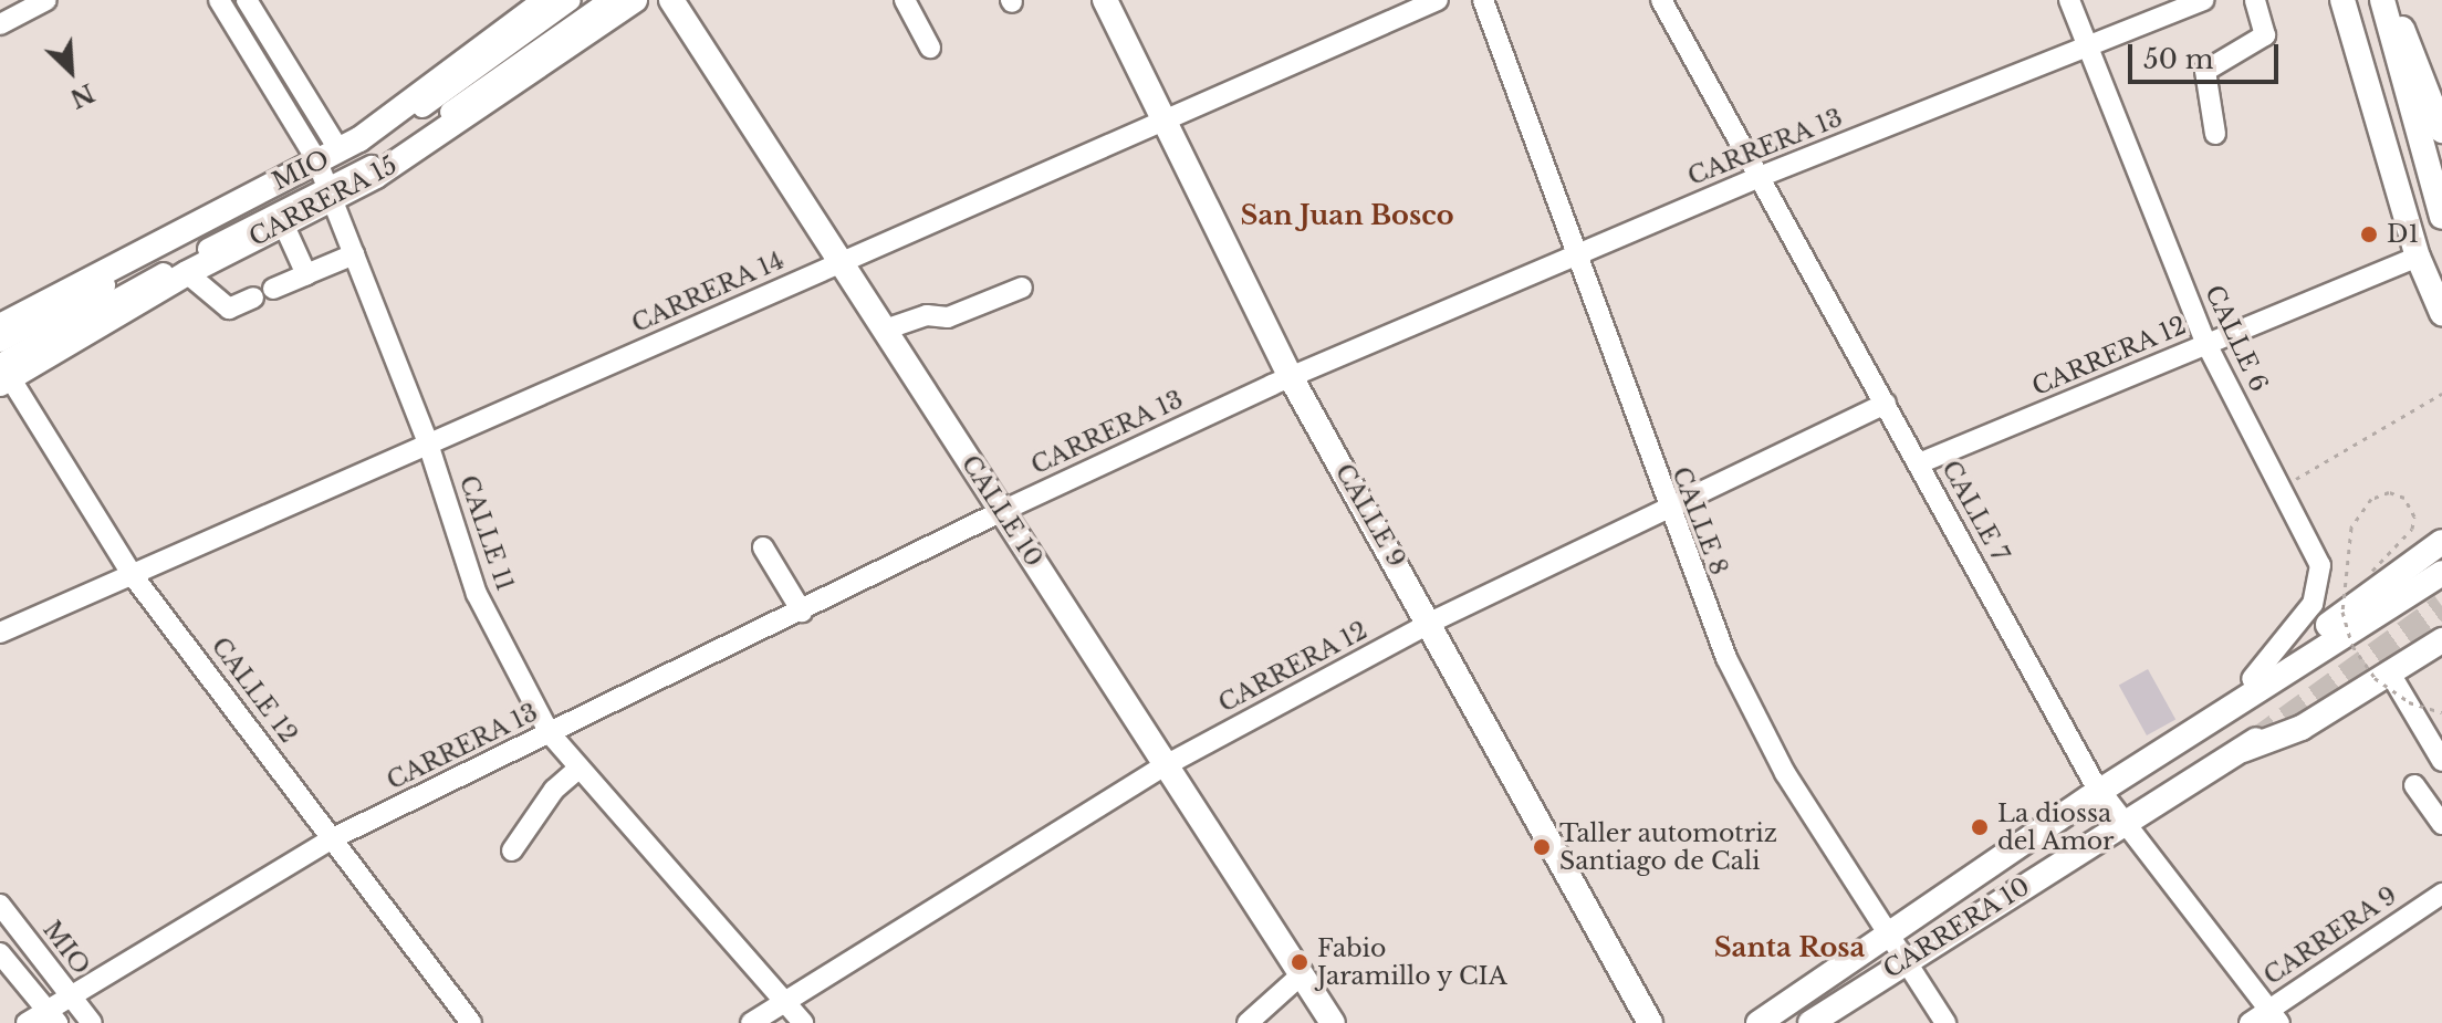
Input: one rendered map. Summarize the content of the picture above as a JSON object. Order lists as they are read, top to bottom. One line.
{"streets":{"main road":["CARRERA 15","CALLE 10","CALLE 9","CARRERA 10"],"street":["CARRERA 13","MIO","CARRERA 14","CALLE 6","CARRERA 12","CALLE 7","CALLE 8","CALLE 11","CALLE 12","CARRERA 9"]},"crossings":[["CARRERA 13","MIO"],["CARRERA 13","CALLE 6"],["CARRERA 13","CALLE 10"],["CARRERA 13","CALLE 7"],["CARRERA 13","CALLE 9"],["CARRERA 13","CALLE 8"],["CARRERA 13","CALLE 11"],["CARRERA 13","CALLE 12"],["MIO","CARRERA 15"],["MIO","CALLE 11"],["MIO","CALLE 12"],["CARRERA 15","CALLE 11"],["CARRERA 15","CALLE 12"],["CARRERA 14","CALLE 10"],["CARRERA 14","CALLE 9"],["CARRERA 14","CALLE 11"],["CARRERA 14","CALLE 12"],["CALLE 6","CARRERA 12"],["CARRERA 12","CALLE 10"],["CARRERA 12","CALLE 7"],["CARRERA 12","CALLE 9"],["CARRERA 12","CALLE 8"],["CARRERA 12","CALLE 11"],["CALLE 7","CARRERA 10"],["CALLE 7","CARRERA 9"],["CALLE 8","CARRERA 10"]],"districts":["San Juan Bosco","Santa Rosa"],"places":["D1","La diossa del Amor","Taller automotriz Santiago de Cali","Fabio Jaramillo y CIA"],"scale_bar":"50 m","north":"bottom right"}
